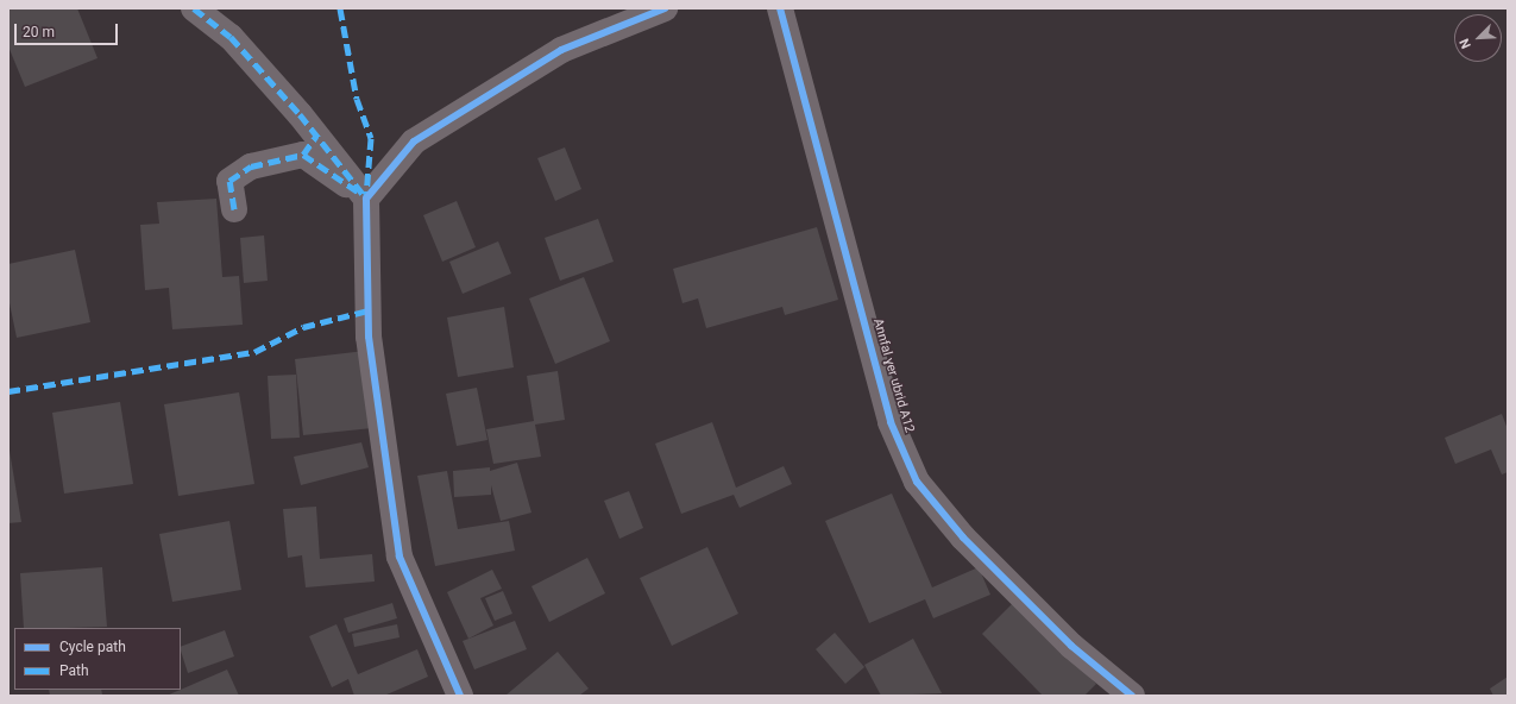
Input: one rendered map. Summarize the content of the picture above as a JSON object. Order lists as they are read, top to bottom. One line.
{"streets":{"street":["Annfal ɣer ubrid A12"]},"legend":["Cycle path","Path"],"scale_bar":"20 m","north":"bottom left"}
